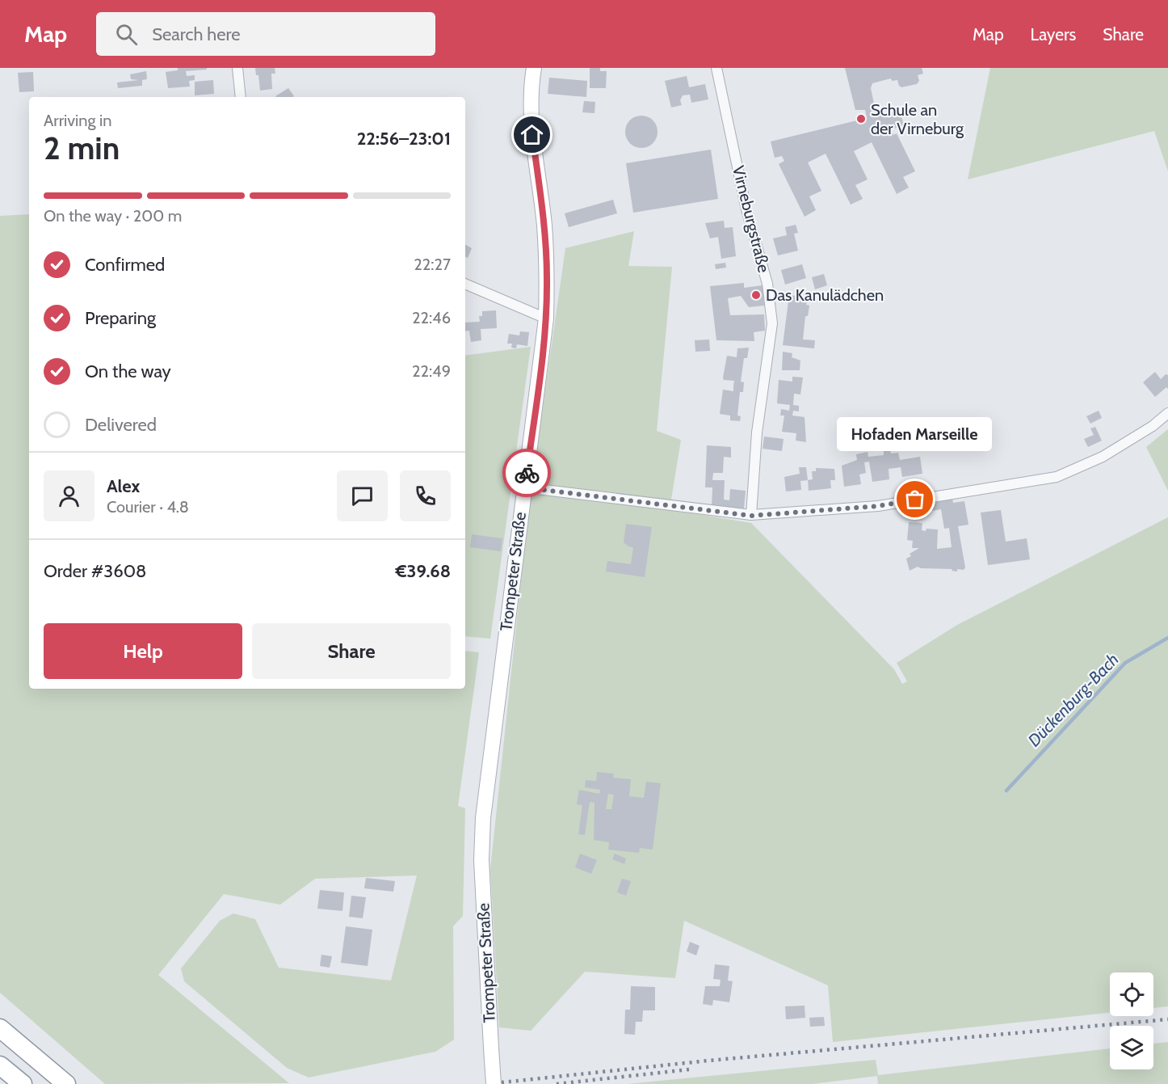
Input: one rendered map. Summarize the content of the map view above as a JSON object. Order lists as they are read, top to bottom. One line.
{"streets":{"main road":["Trompeter Straße"],"street":["Virneburgstraße"]},"water":["Dückenburg-Bach"],"places":["Schule an der Virneburg","Das Kanulädchen","Hofaden Marseille"],"page":{"header":"Map","search":"Search here","nav":["Map","Layers","Share"],"heading":["2 min","Arriving in","22:56–23:01"],"panel":["Alex","Courier · 4.8","Order #3608","€39.68"],"bar":"On the way · 200 m","list":[["Confirmed","22:27"],["Preparing","22:46"],["On the way","22:49"],"Delivered"],"bubble":"Hofaden Marseille","buttons":["Help","Share"]}}
